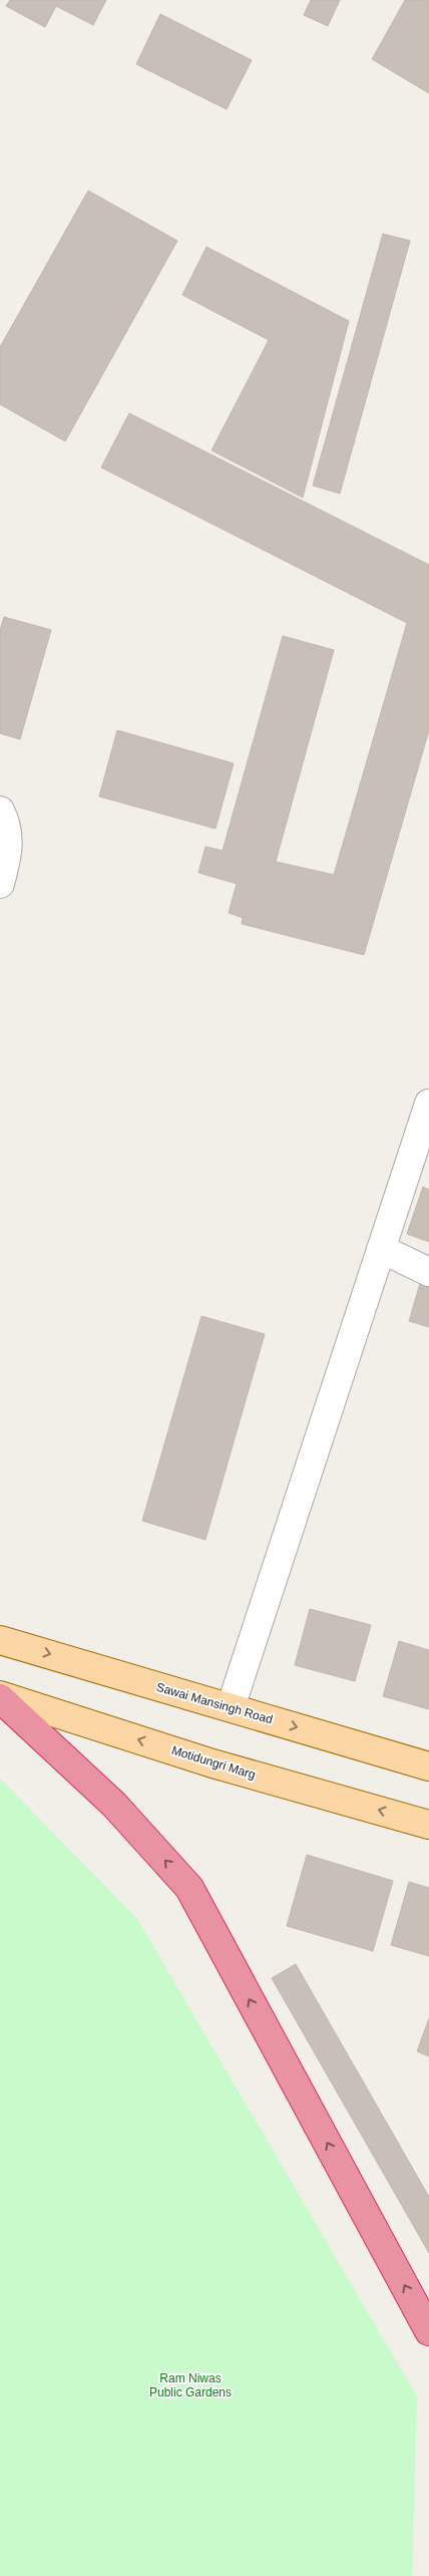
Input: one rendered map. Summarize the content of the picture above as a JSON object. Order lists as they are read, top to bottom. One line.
{"streets":{"main road":["Sawai Mansingh Road","Motidungri Marg"]},"one_way":["Sawai Mansingh Road","Motidungri Marg"],"parks":["Ram Niwas Public Gardens"]}
